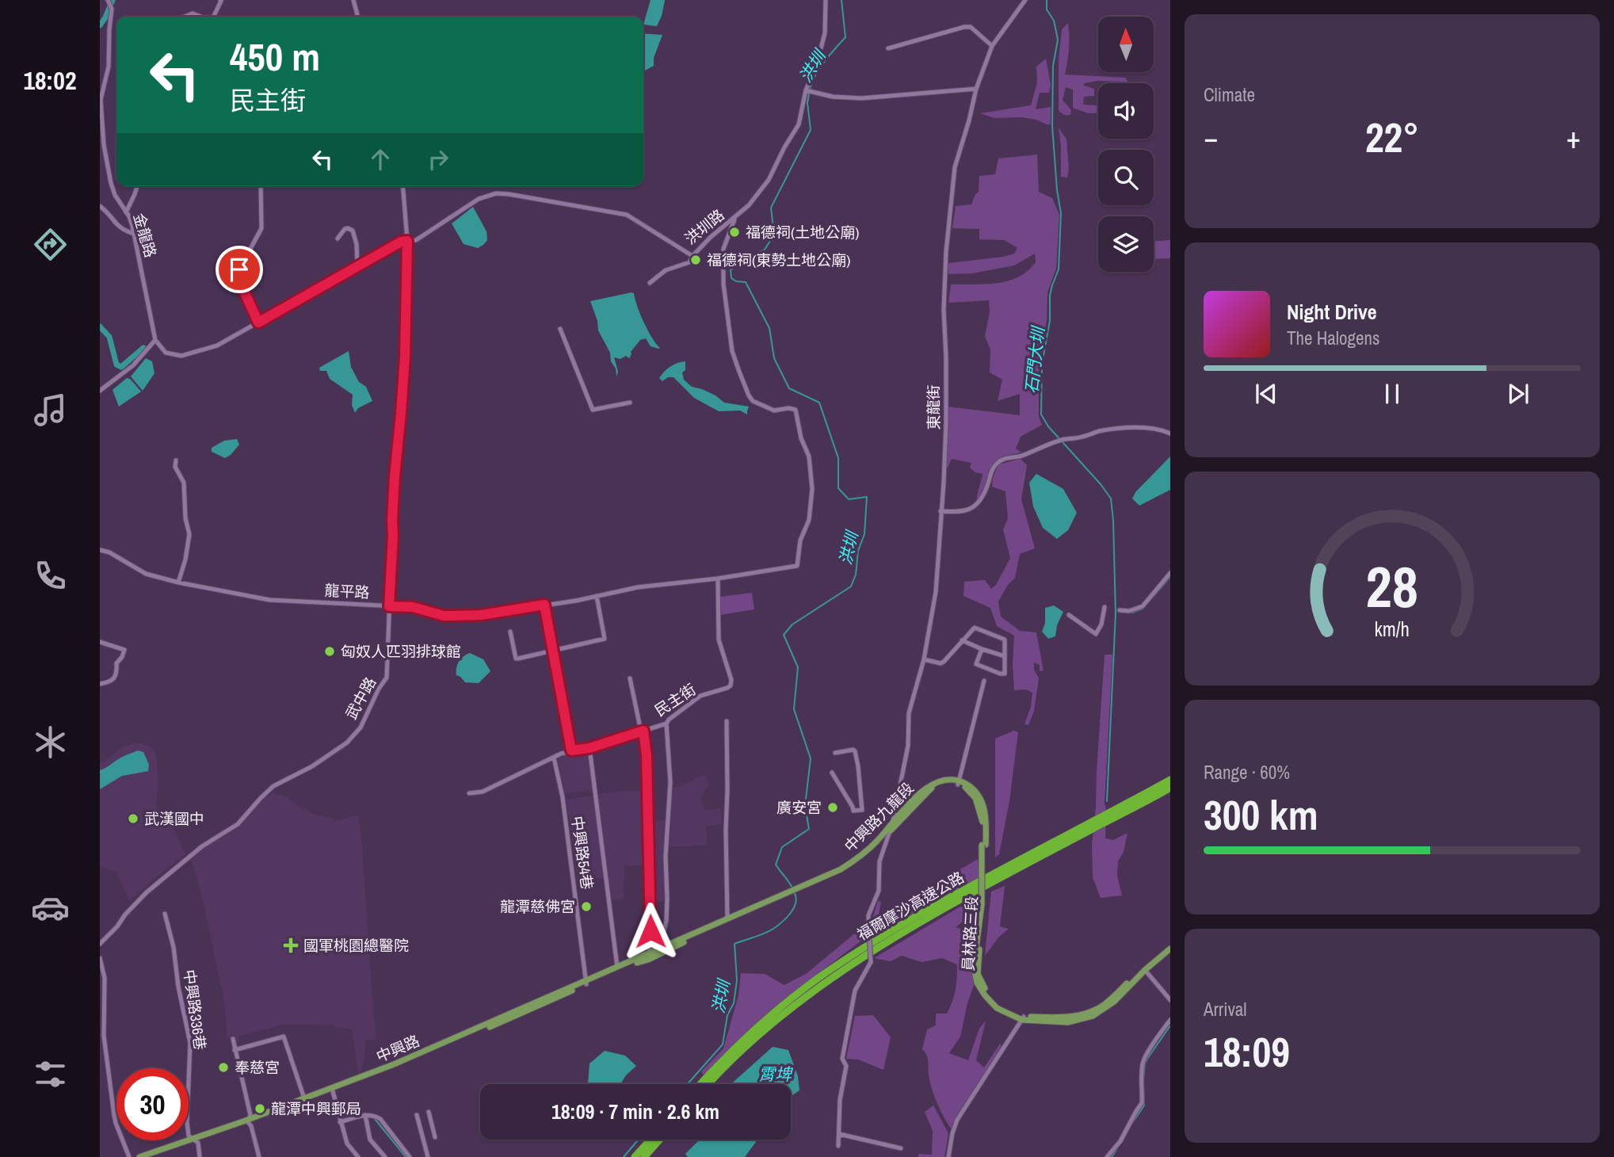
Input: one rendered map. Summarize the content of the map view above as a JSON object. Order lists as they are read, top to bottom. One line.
{"streets":{"highway":["福爾摩沙高速公路"],"main road":["中興路九龍段","員林路三段","中興路"],"street":["洪圳路","金龍路","東龍街","龍平路","武中路","民主街","中興路54巷","中興路336巷"]},"crossings":[["洪圳路","金龍路"],["洪圳路","龍平路"],["洪圳路","武中路"],["東龍街","中興路九龍段"],["龍平路","武中路"],["龍平路","民主街"],["民主街","中興路54巷"],["中興路九龍段","員林路三段"],["中興路54巷","中興路"],["中興路336巷","中興路"]],"water":["洪圳","石門大圳","霄埤"],"places":{"other":["福德祠(土地公廟)","福德祠(東勢土地公廟)","匈奴人匹羽排球館","廣安宮","武漢國中","龍潭慈佛宮","奉慈宮","龍潭中興郵局"],"health":["國軍桃園總醫院"]},"north":"top","page":{"tabs":"18:02","tile":["Climate",["Range · 60%","300 km"],["Arrival","18:09"]],"turn":["450 m","民主街"],"heat":["−","22°","+"],"song":["Night Drive","The Halogens"],"limit":"30","trip":"18:09 · 7 min · 2.6 km","gauge":["28","km/h"]}}
